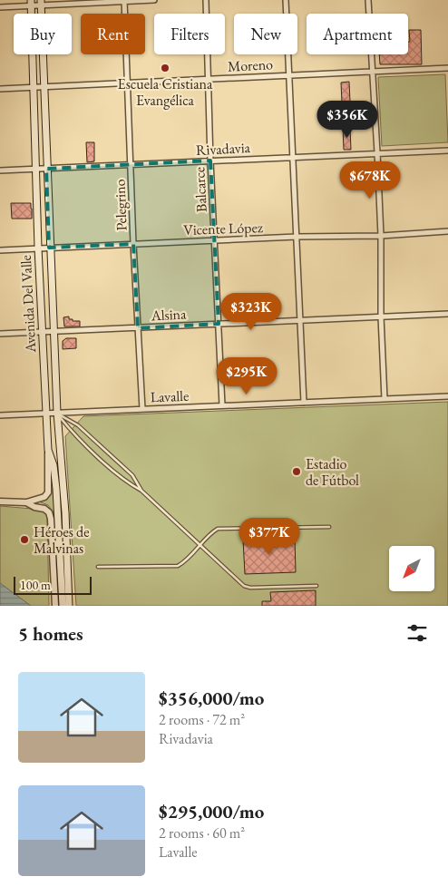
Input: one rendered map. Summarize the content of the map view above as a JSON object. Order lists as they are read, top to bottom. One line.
{"streets":{"main road":["Avenida Del Valle"],"street":["Moreno","Rivadavia","Balcarce","Pelegrino","Vicente López","Alsina","Lavalle"]},"crossings":[["Moreno","Balcarce"],["Moreno","Pelegrino"],["Moreno","Avenida Del Valle"],["Rivadavia","Balcarce"],["Rivadavia","Pelegrino"],["Rivadavia","Avenida Del Valle"],["Balcarce","Vicente López"],["Balcarce","Alsina"],["Balcarce","Lavalle"],["Pelegrino","Vicente López"],["Pelegrino","Alsina"],["Pelegrino","Lavalle"],["Vicente López","Avenida Del Valle"],["Avenida Del Valle","Alsina"],["Avenida Del Valle","Lavalle"]],"places":["Escuela Cristiana Evangélica","Estadio de Fútbol","Héroes de Malvinas"],"scale_bar":"100 m","north":"bottom left","page":{"chip":["Buy","Rent","Filters","New","Apartment"],"price":["$356K","$678K","$323K","$295K","$377K"],"scale":"100 m","heading":"5 homes","list":[{"name":"$356,000/mo","note":"2 rooms · 72 m² · Rivadavia"},{"name":"$295,000/mo","note":"2 rooms · 60 m² · Lavalle"}]}}
